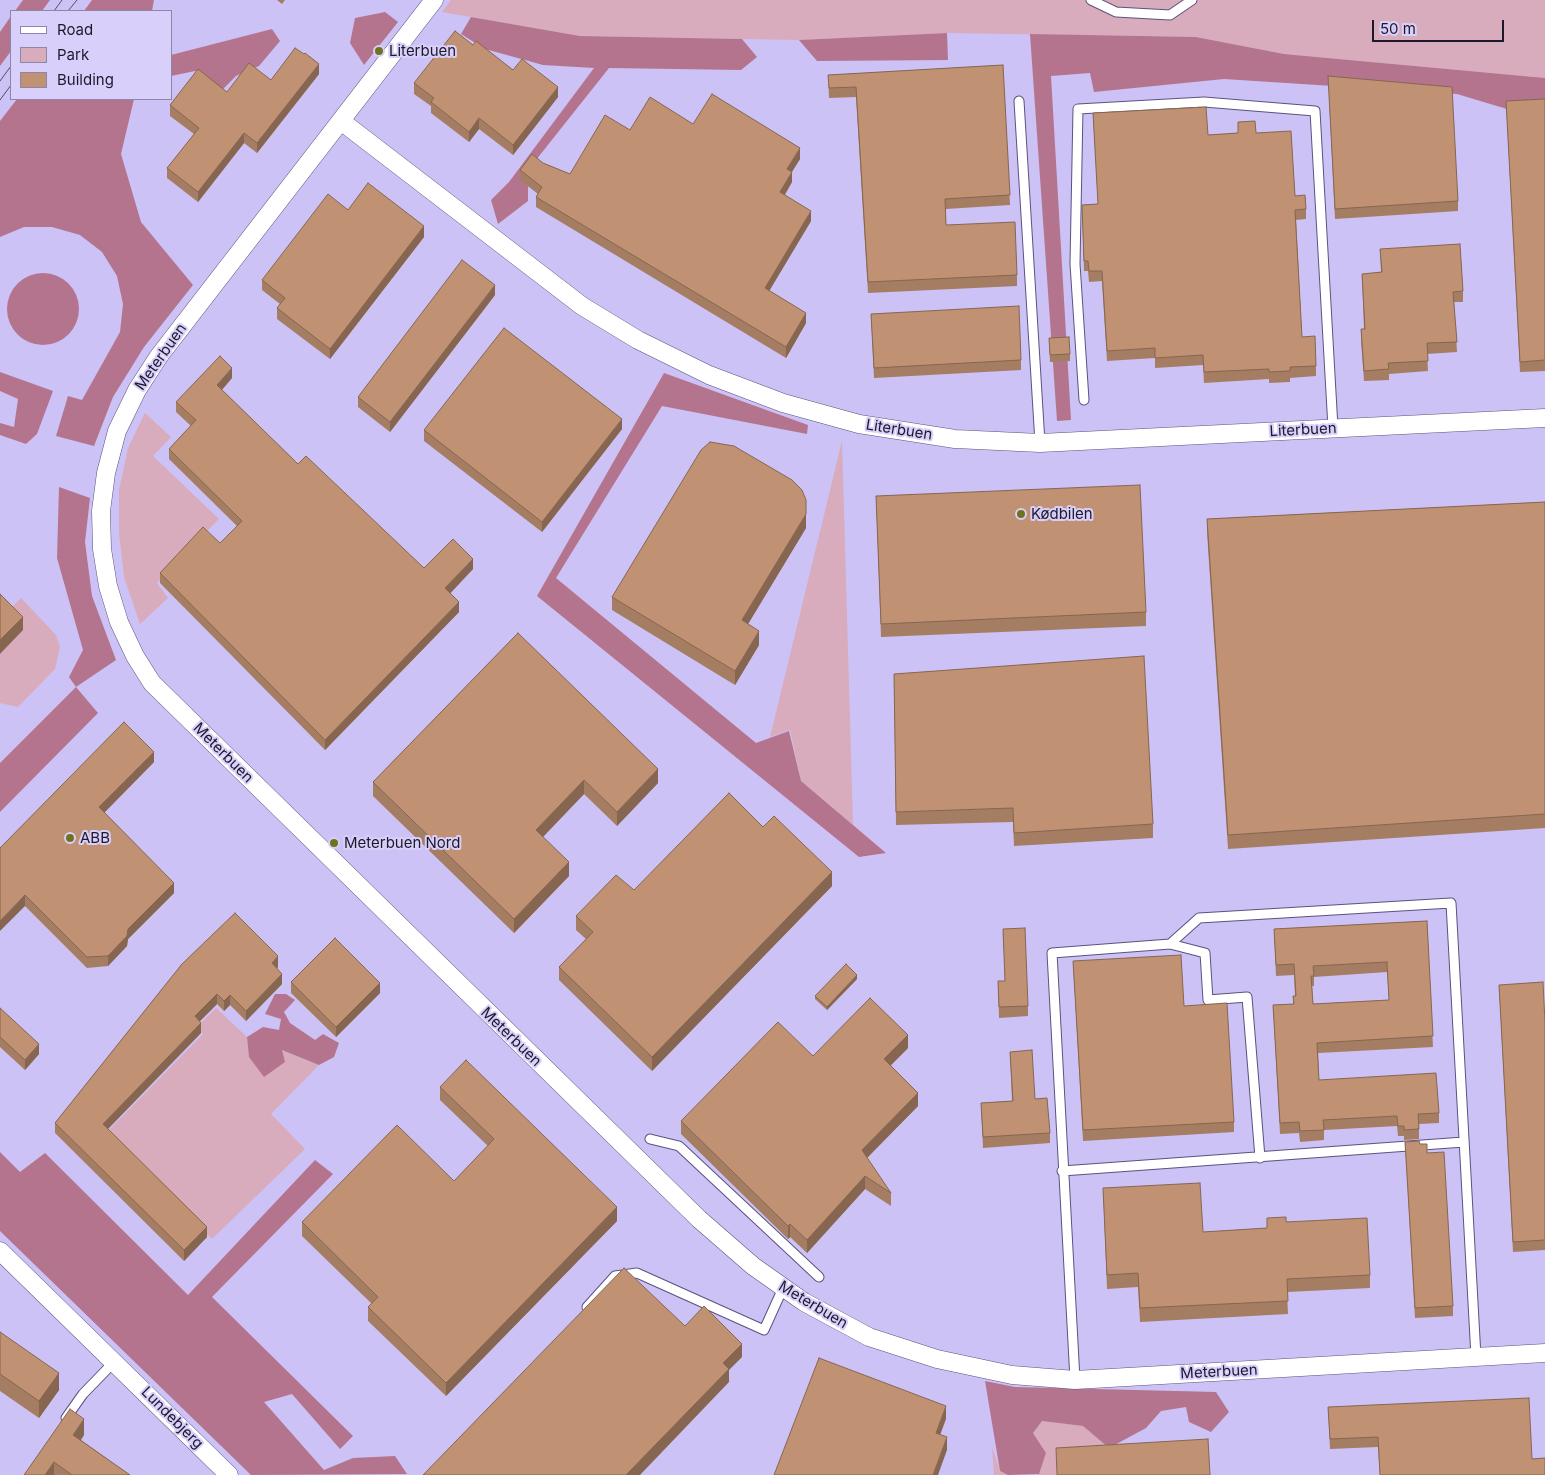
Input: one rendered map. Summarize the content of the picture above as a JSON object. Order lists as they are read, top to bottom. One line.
{"streets":{"street":["Meterbuen","Literbuen","Lundebjerg"]},"crossings":[["Meterbuen","Literbuen"]],"places":["Literbuen","Kødbilen","ABB","Meterbuen Nord"],"legend":["Road","Park","Building"],"scale_bar":"50 m"}
